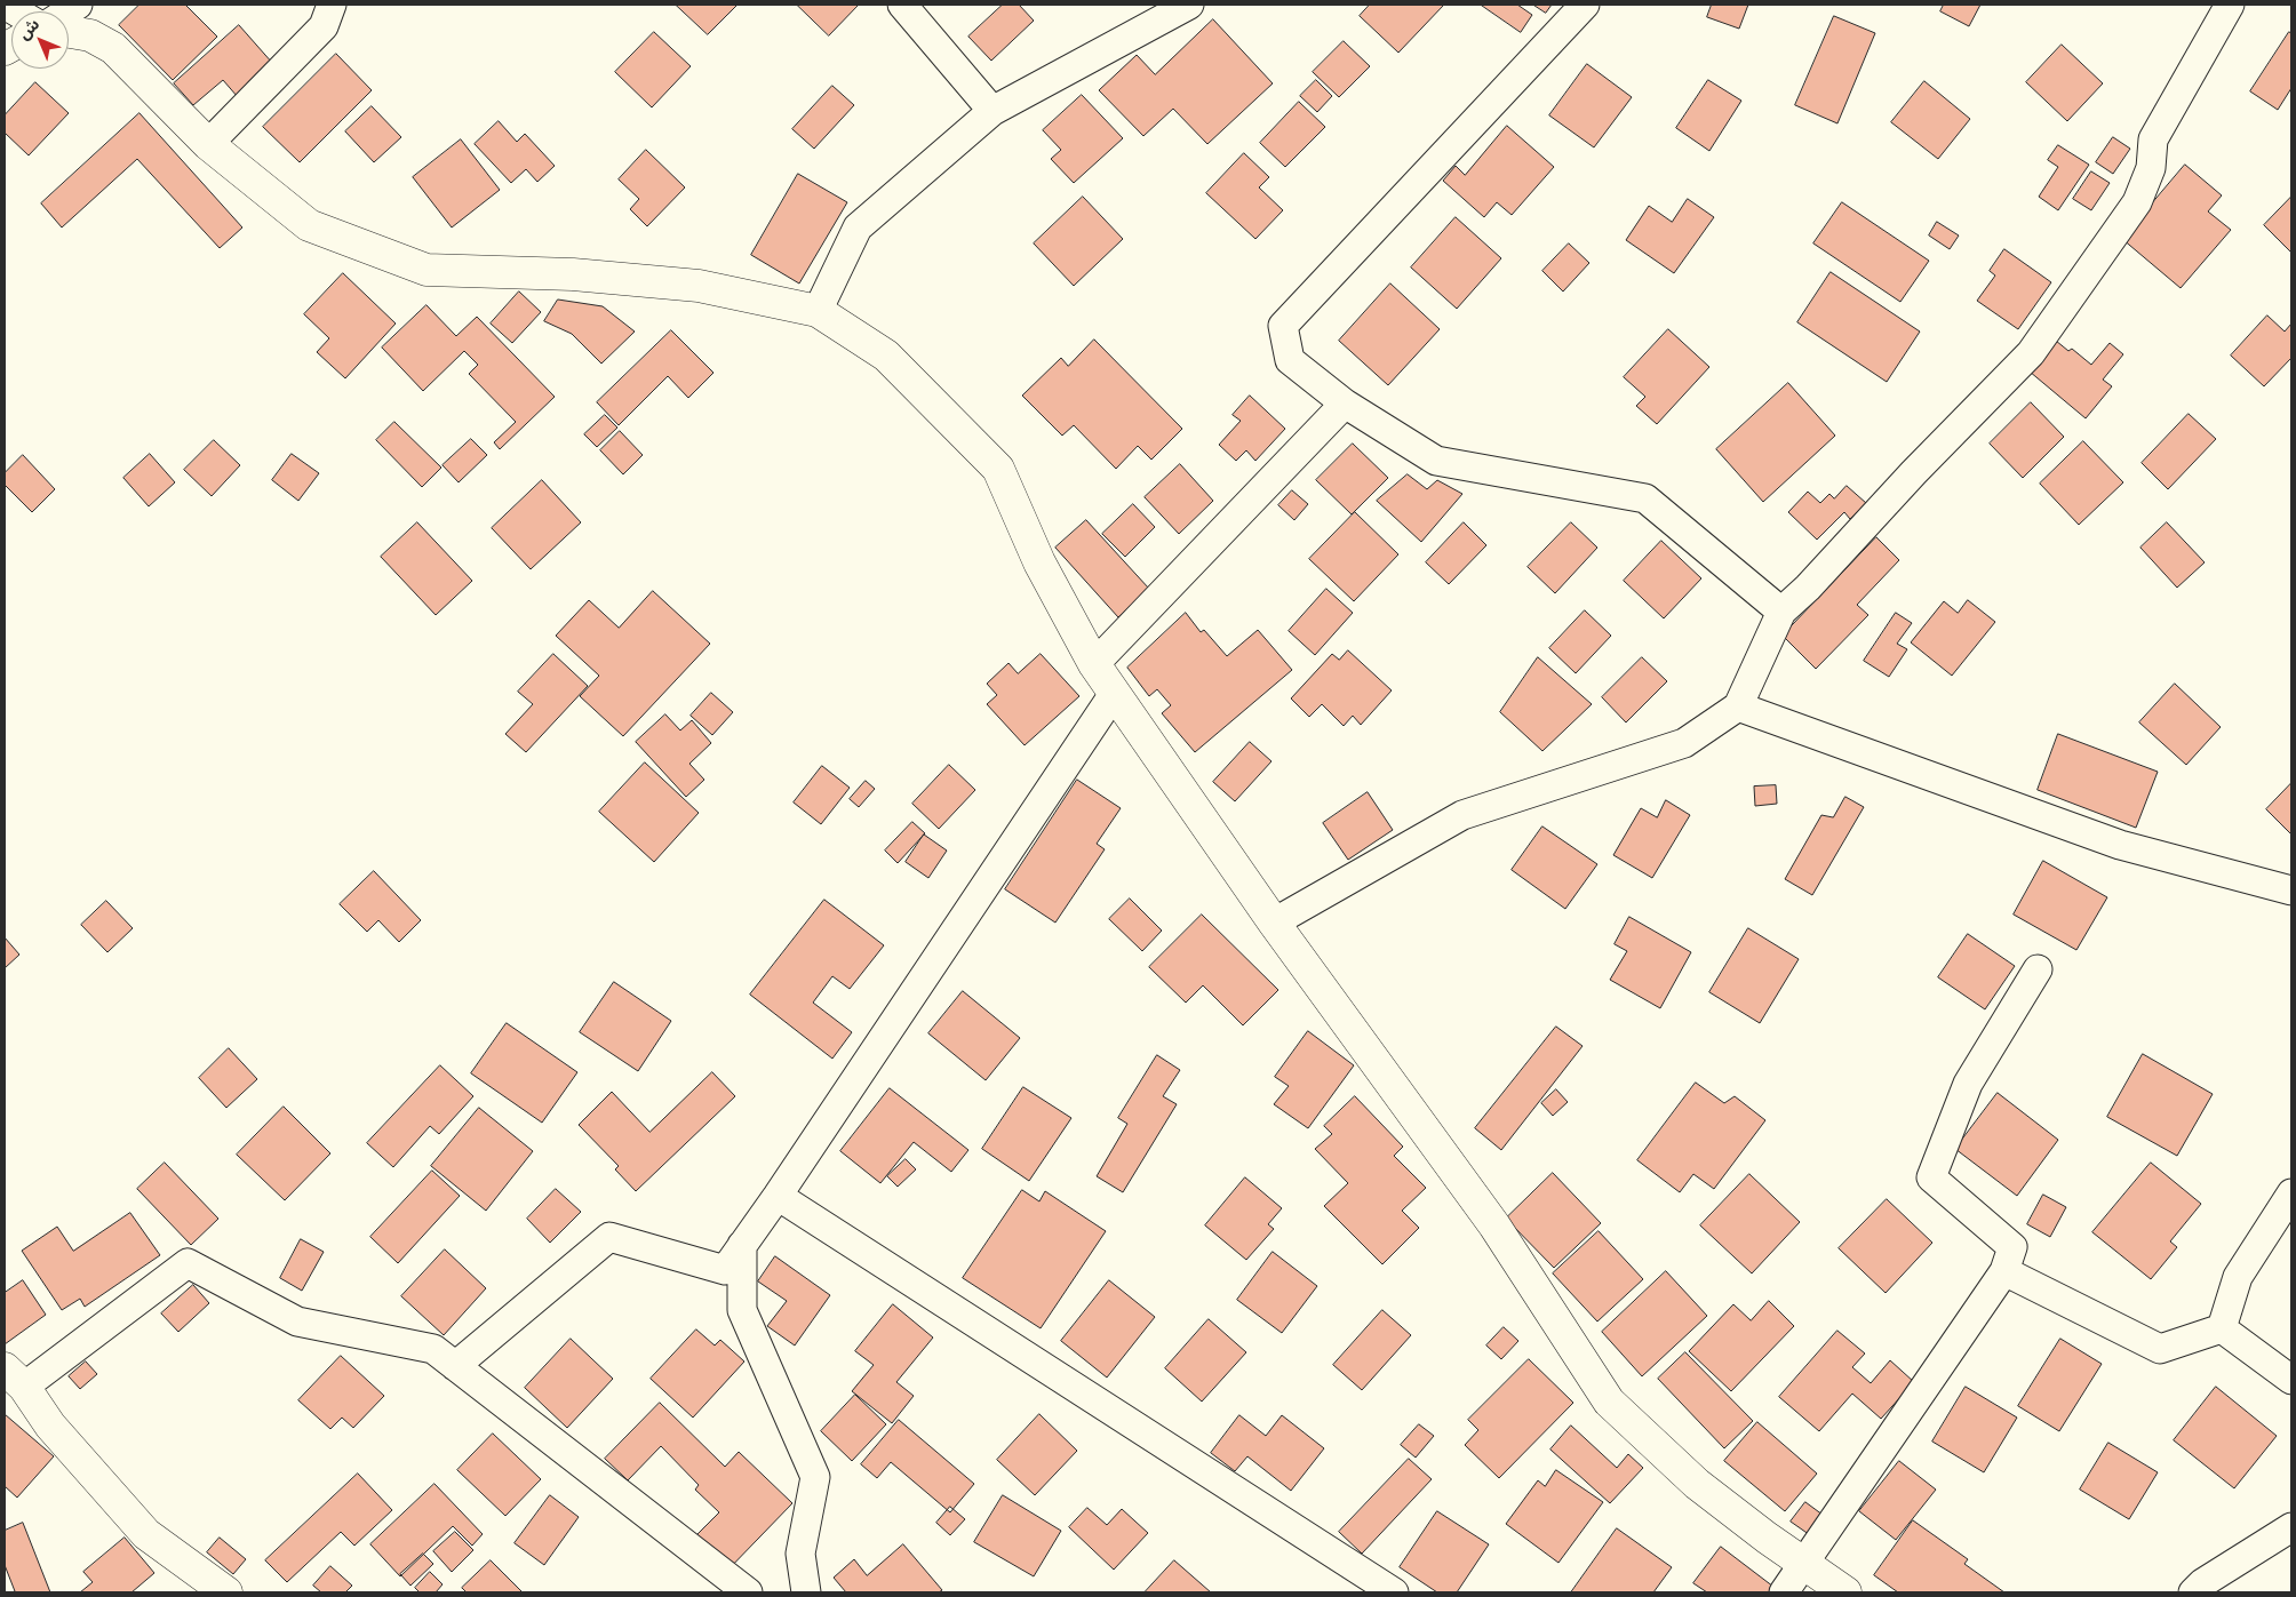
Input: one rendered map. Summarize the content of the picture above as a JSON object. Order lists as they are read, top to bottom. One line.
{"north":"top left"}
